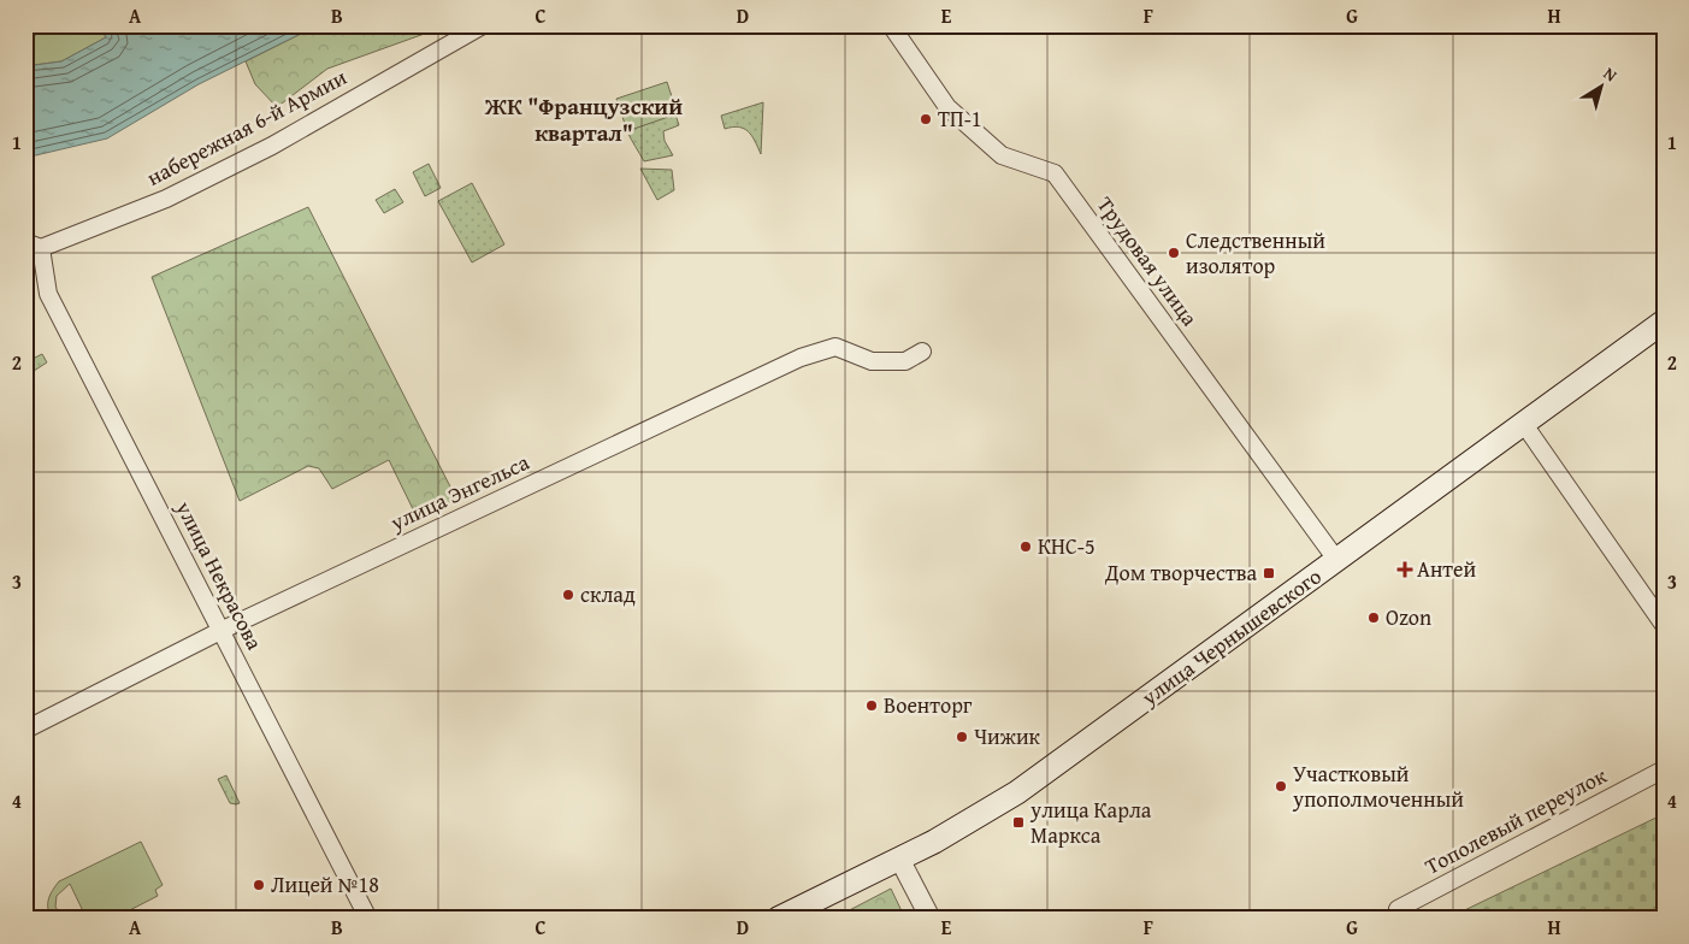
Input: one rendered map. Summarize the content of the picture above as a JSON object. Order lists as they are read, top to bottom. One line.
{"streets":{"main road":["улица Чернышевского"],"street":["набережная 6-й Армии","Трудовая улица","улица Энгельса","улица Некрасова","Тополевый переулок"]},"crossings":[["набережная 6-й Армии","улица Некрасова"],["Трудовая улица","улица Чернышевского"],["улица Энгельса","улица Некрасова"]],"districts":["ЖК \"Французский квартал\""],"places":{"other":["ТП-1","Следственный изолятор","КНС-5","склад","Ozon","Военторг","Чижик","Участковый упополмоченный","Лицей №18"],"health":["Антей"],"transit":["Дом творчества","улица Карла Маркса"]},"north":"top right","grid":{"columns":["A","B","C","D","E","F","G","H"],"rows":["1","2","3","4"]}}
